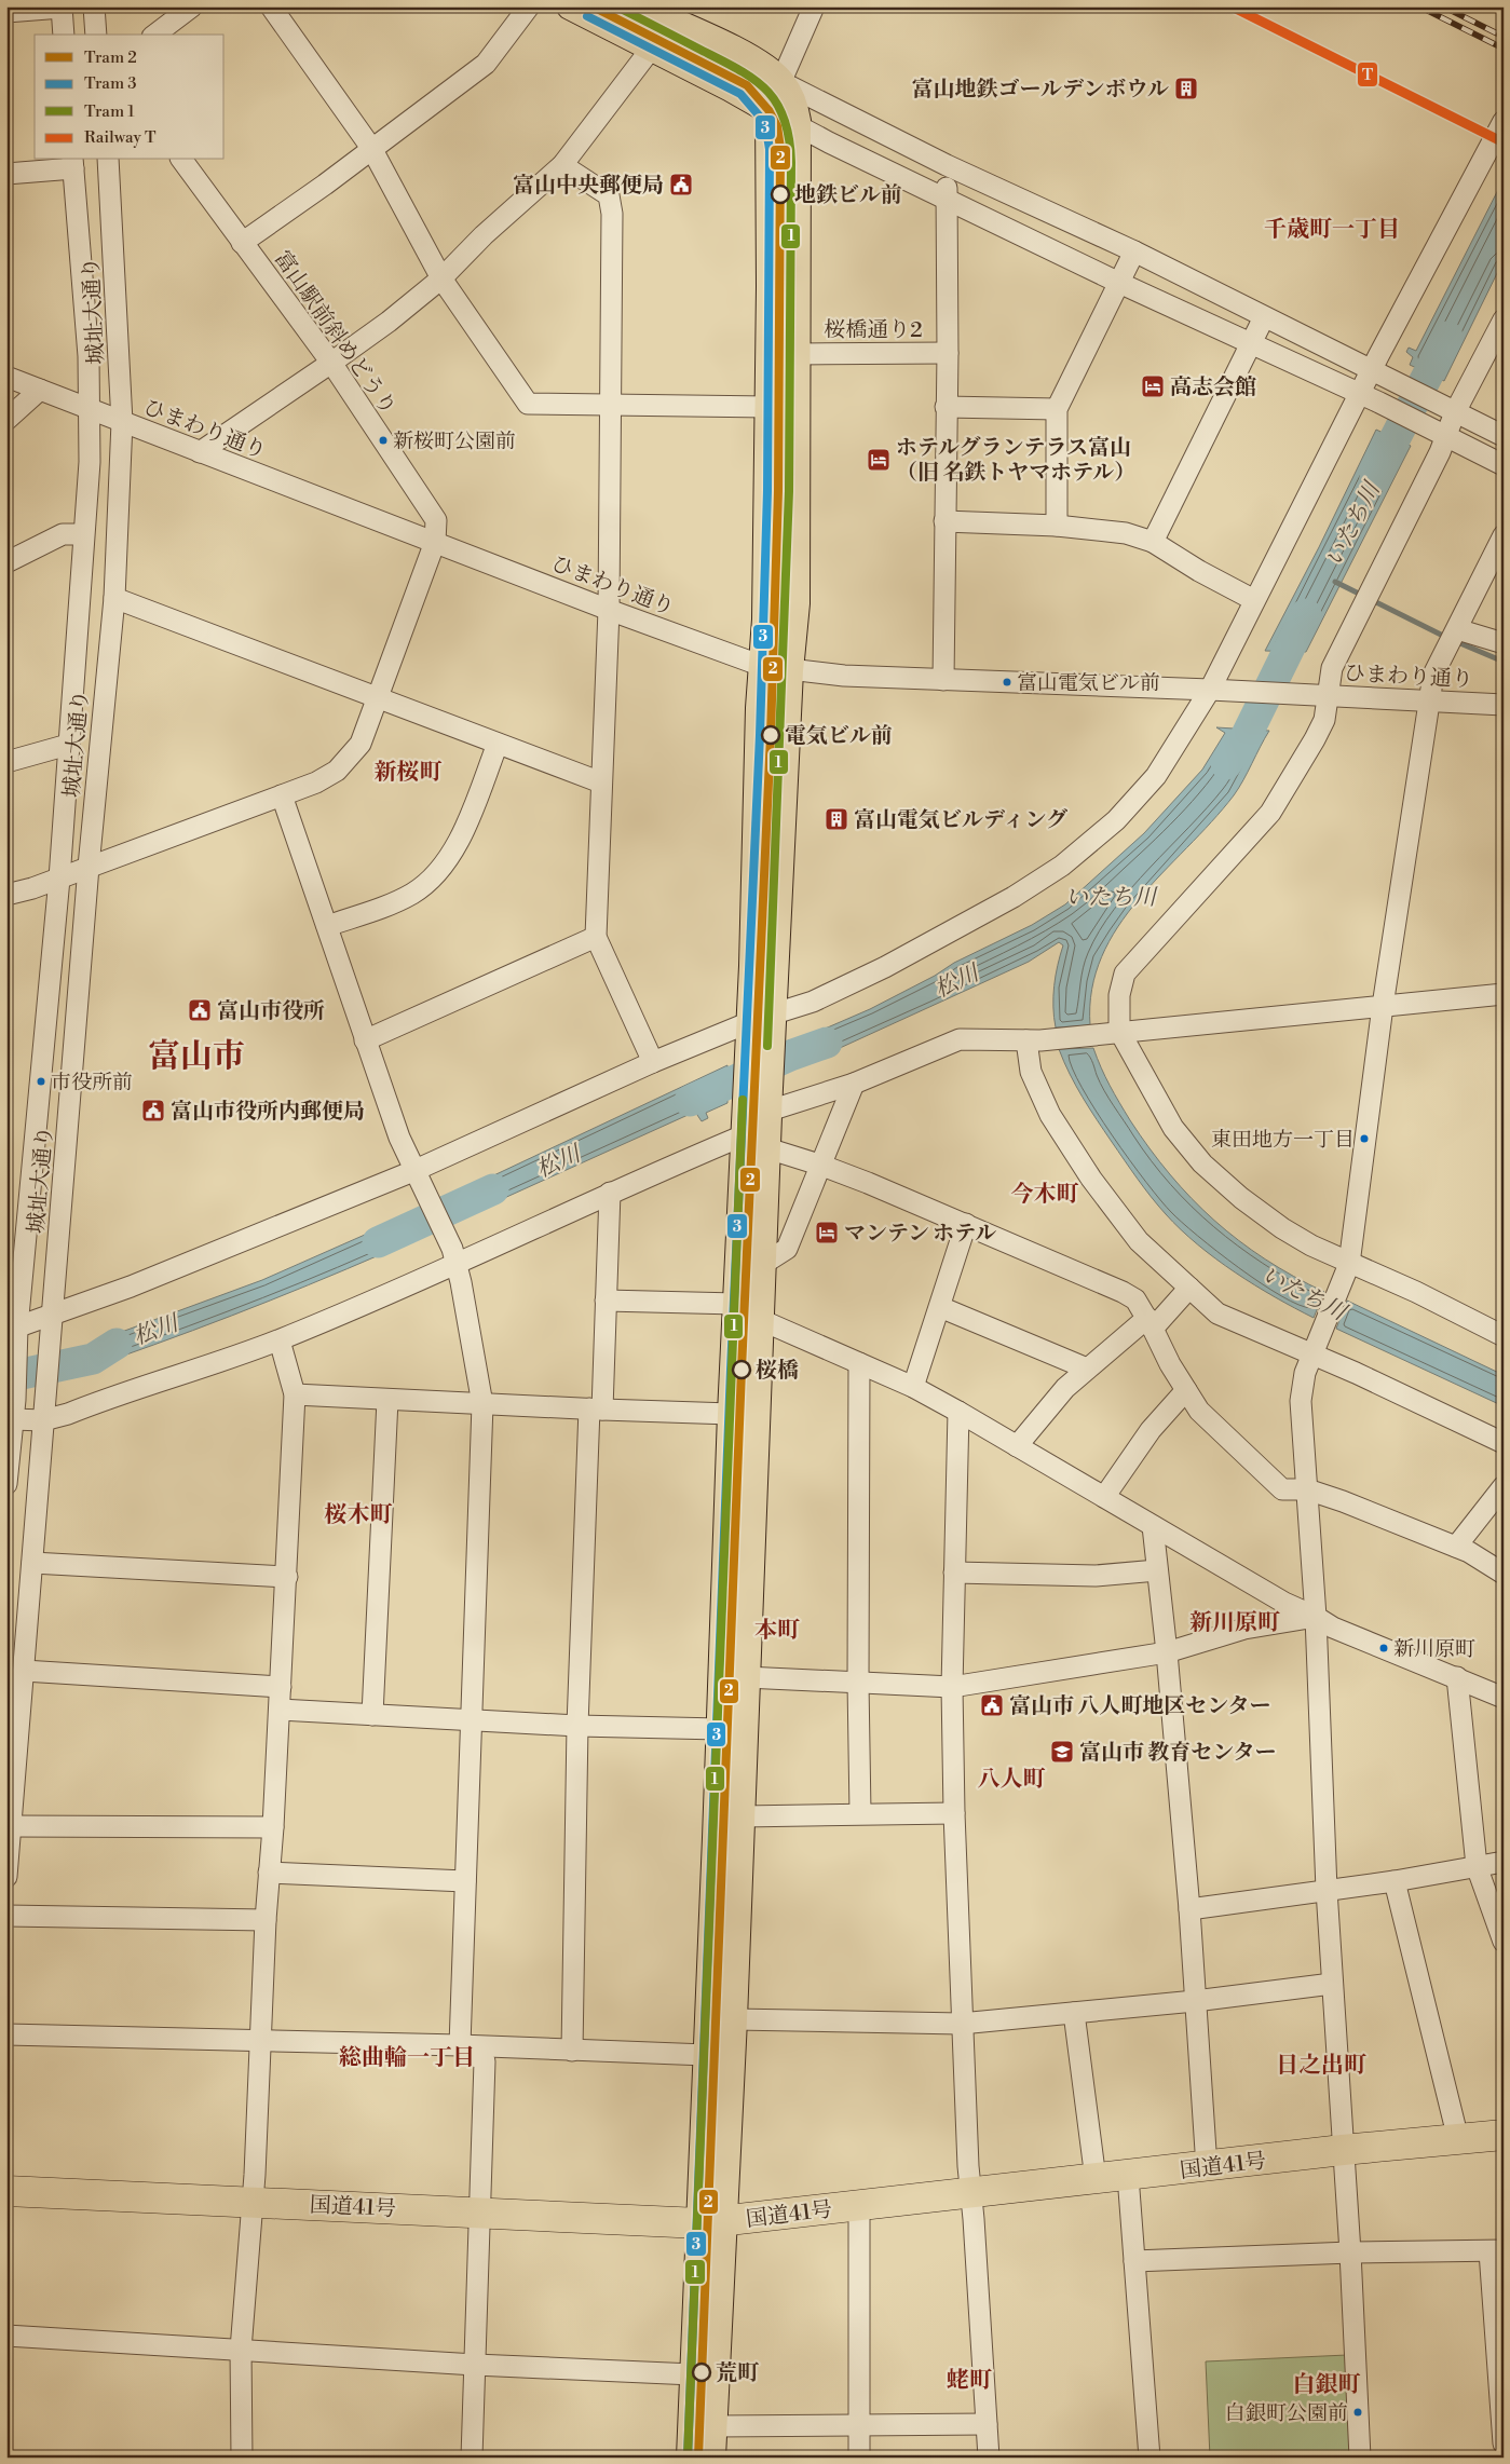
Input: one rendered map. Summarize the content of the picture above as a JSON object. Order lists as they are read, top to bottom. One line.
{"streets":{"highway":["国道41号"],"street":["城址大通り","桜橋通り2","富山駅前斜めどうり","ひまわり通り"]},"crossings":[["城址大通り","ひまわり通り"],["富山駅前斜めどうり","ひまわり通り"]],"districts":["千歳町一丁目","新桜町","富山市","今木町","桜木町","新川原町","本町","八人町","総曲輪一丁目","日之出町","蛯町","白銀町"],"water":["いたち川","松川"],"places":{"building":["富山地鉄ゴールデンボウル","富山電気ビルディング"],"public building":["富山中央郵便局","富山市役所","富山市役所内郵便局","富山市 八人町地区センター"],"other":["地鉄ビル前","新桜町公園前","富山電気ビル前","電気ビル前","市役所前","東田地方一丁目","桜橋","新川原町","荒町","白銀町公園前"],"hotel":["高志会館","ホテルグランテラス富山 （旧 名鉄トヤマホテル）","マンテン ホテル"],"school or university":["富山市 教育センター"]},"lines":["tram line 2","tram line 1","rail line T","tram line 3"],"legend":["Tram 2","Tram 3","Tram 1","Railway T"]}
